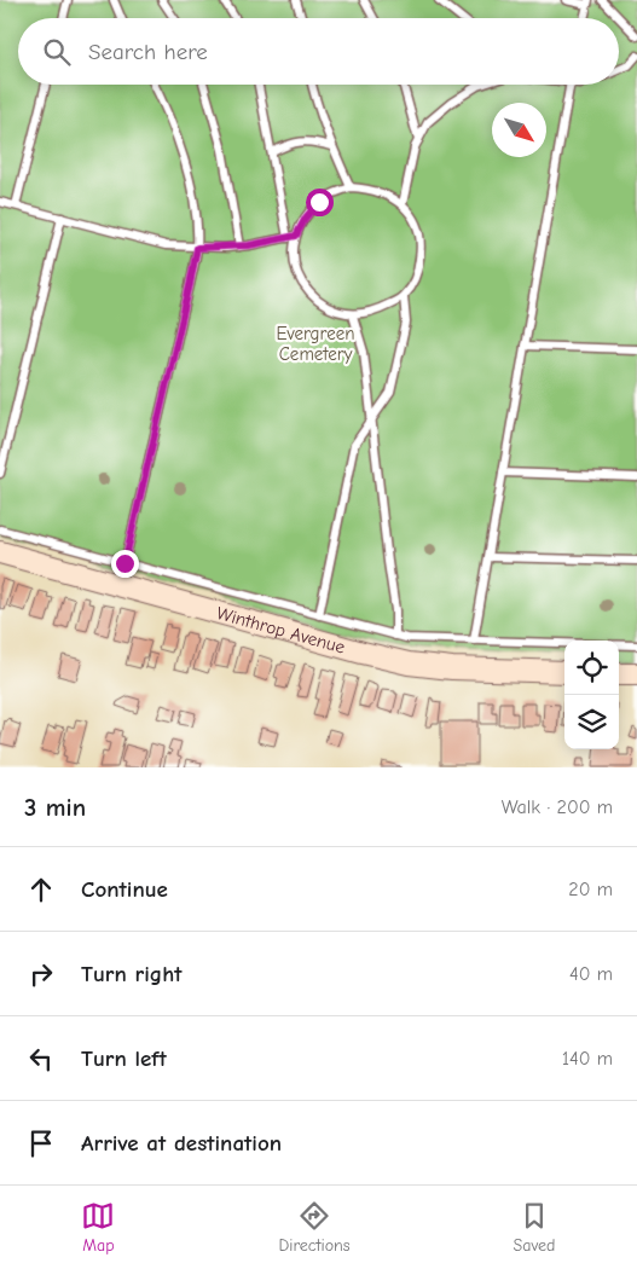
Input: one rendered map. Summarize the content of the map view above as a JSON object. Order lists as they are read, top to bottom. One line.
{"streets":{"main road":["Winthrop Avenue"]},"parks":["Evergreen Cemetery"],"north":"bottom right","page":{"search":"Search here","heading":["3 min","Walk · 200 m"],"list":[["Continue","20 m"],["Turn right","40 m"],["Turn left","140 m"],"Arrive at destination"],"nav":["Map","Directions","Saved"]}}
